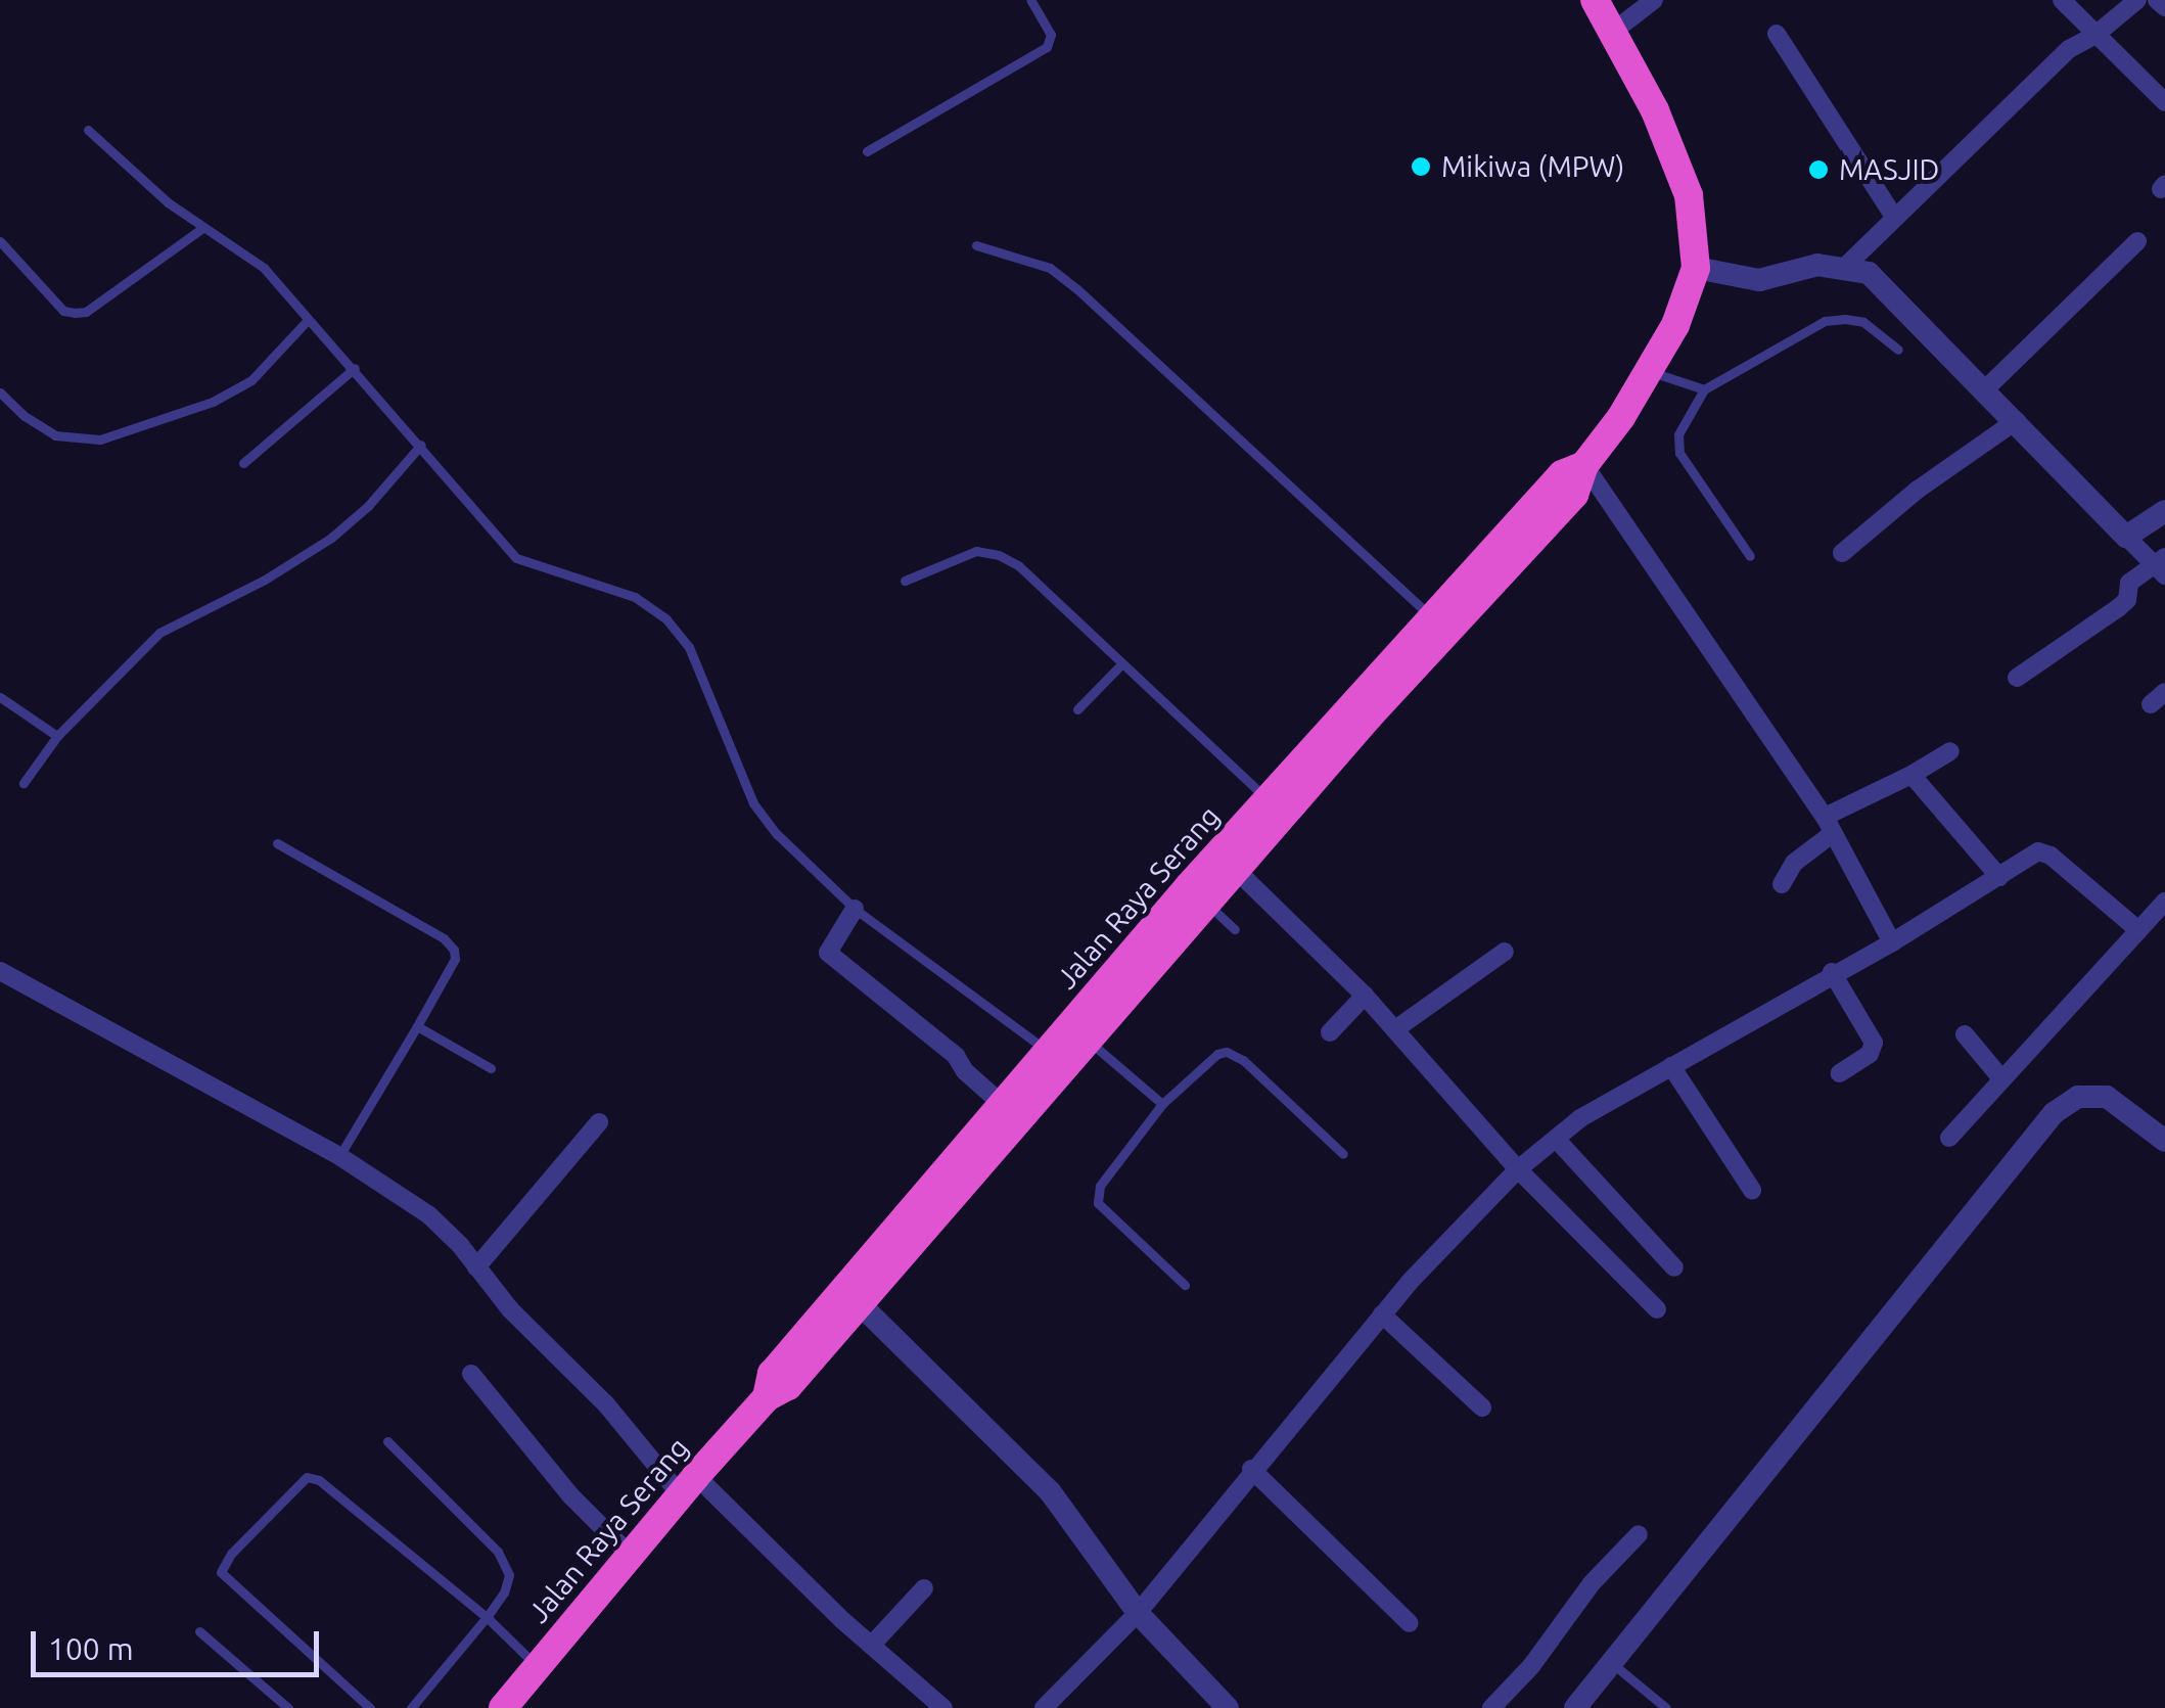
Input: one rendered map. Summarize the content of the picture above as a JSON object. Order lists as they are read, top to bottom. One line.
{"streets":{"highway":["Jalan Raya Serang"]},"places":["Mikiwa (MPW)","MASJID"],"scale_bar":"100 m"}
